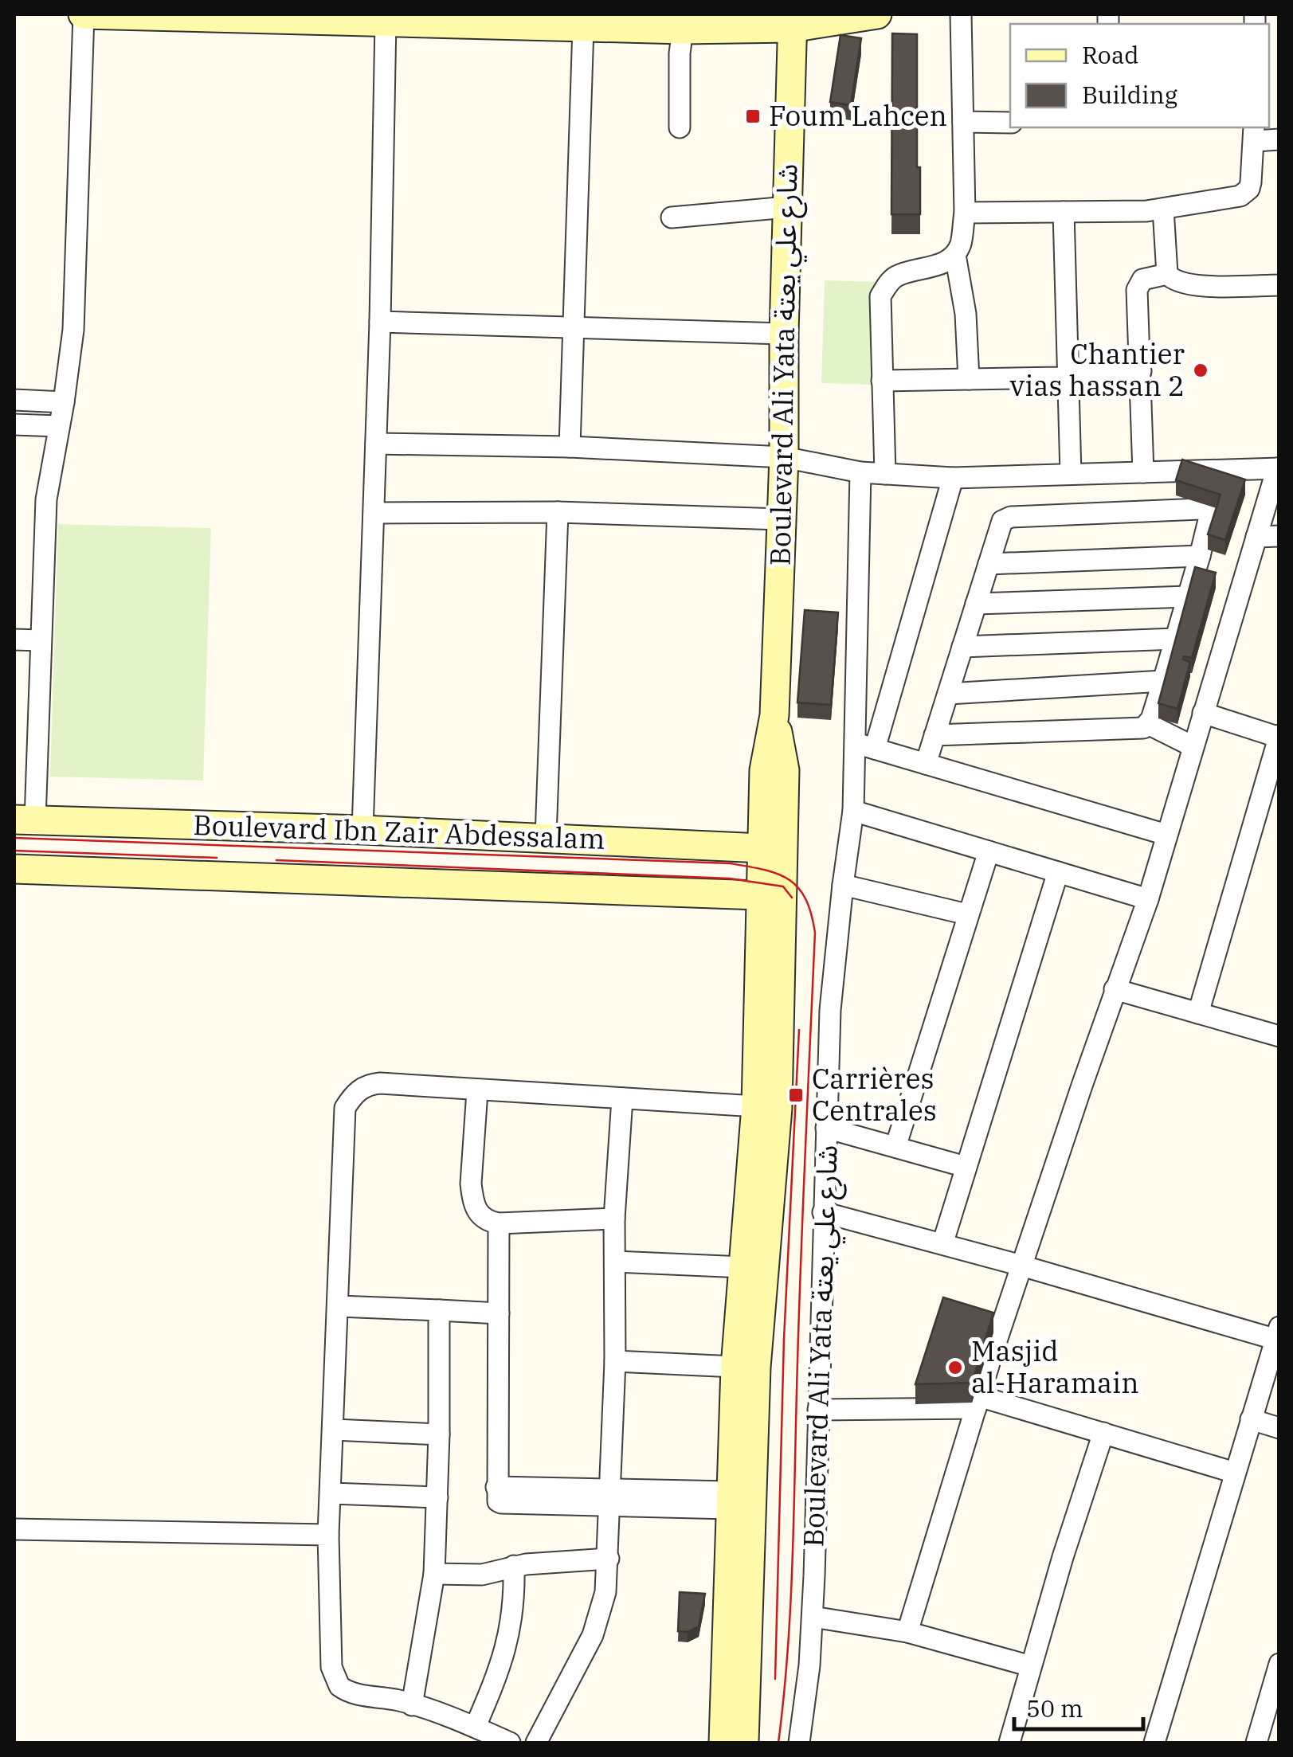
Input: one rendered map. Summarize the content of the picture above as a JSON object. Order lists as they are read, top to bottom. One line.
{"streets":{"main road":["Boulevard Ali Yata شارع علي يعتة","Boulevard Ibn Zair Abdessalam"]},"crossings":[["Boulevard Ali Yata شارع علي يعتة","Boulevard Ibn Zair Abdessalam"]],"places":{"transit":["Foum Lahcen","Carrières Centrales"],"other":["Chantier vias hassan 2","Masjid al-Haramain"]},"legend":["Road","Building"],"scale_bar":"50 m"}
